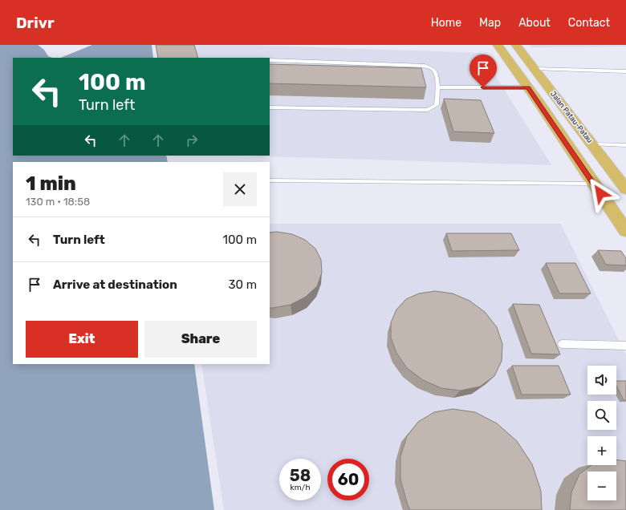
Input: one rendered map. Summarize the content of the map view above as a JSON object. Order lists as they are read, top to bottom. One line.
{"streets":{"main road":["Jalan Patau-Patau"]},"page":{"header":"Drivr","nav":["Home","Map","About","Contact"],"turn":["100 m","Turn left"],"heading":["1 min","130 m · 18:58"],"list":[{"name":"Turn left","value":"100 m"},{"name":"Arrive at destination","value":"30 m"}],"buttons":["Exit","Share"],"map_buttons":["+","−"],"speed":"58 km/h","limit":"60"}}
